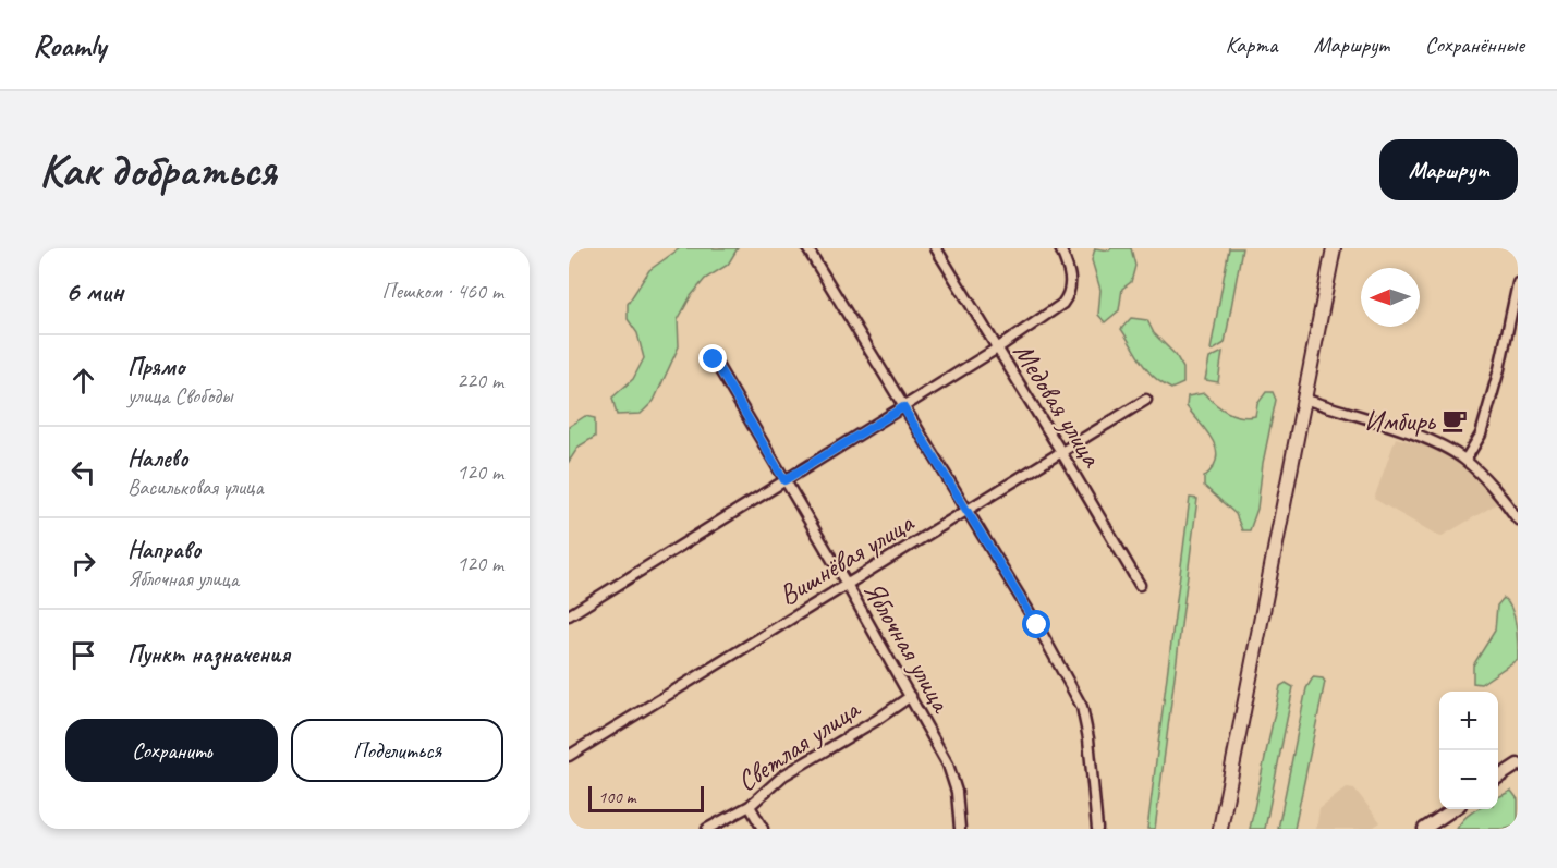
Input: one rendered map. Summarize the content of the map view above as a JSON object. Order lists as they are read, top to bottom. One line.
{"streets":{"street":["Медовая улица","Вишнёвая улица","Яблочная улица","Светлая улица"]},"crossings":[["Медовая улица","Вишнёвая улица"],["Вишнёвая улица","Яблочная улица"],["Яблочная улица","Светлая улица"]],"places":{"cafe":["Имбирь"]},"scale_bar":"100 m","north":"left","page":{"header":"Roamly","nav":["Карта","Маршрут","Сохранённые"],"buttons":["Маршрут",["Сохранить","Поделиться"]],"title":"Как добраться","heading":["6 мин","Пешком · 460 m"],"list":[["Прямо","улица Свободы","220 m"],["Налево","Васильковая улица","120 m"],["Направо","Яблочная улица","120 m"],"Пункт назначения"],"map_buttons":["+","−"],"scale":"100 m"}}
